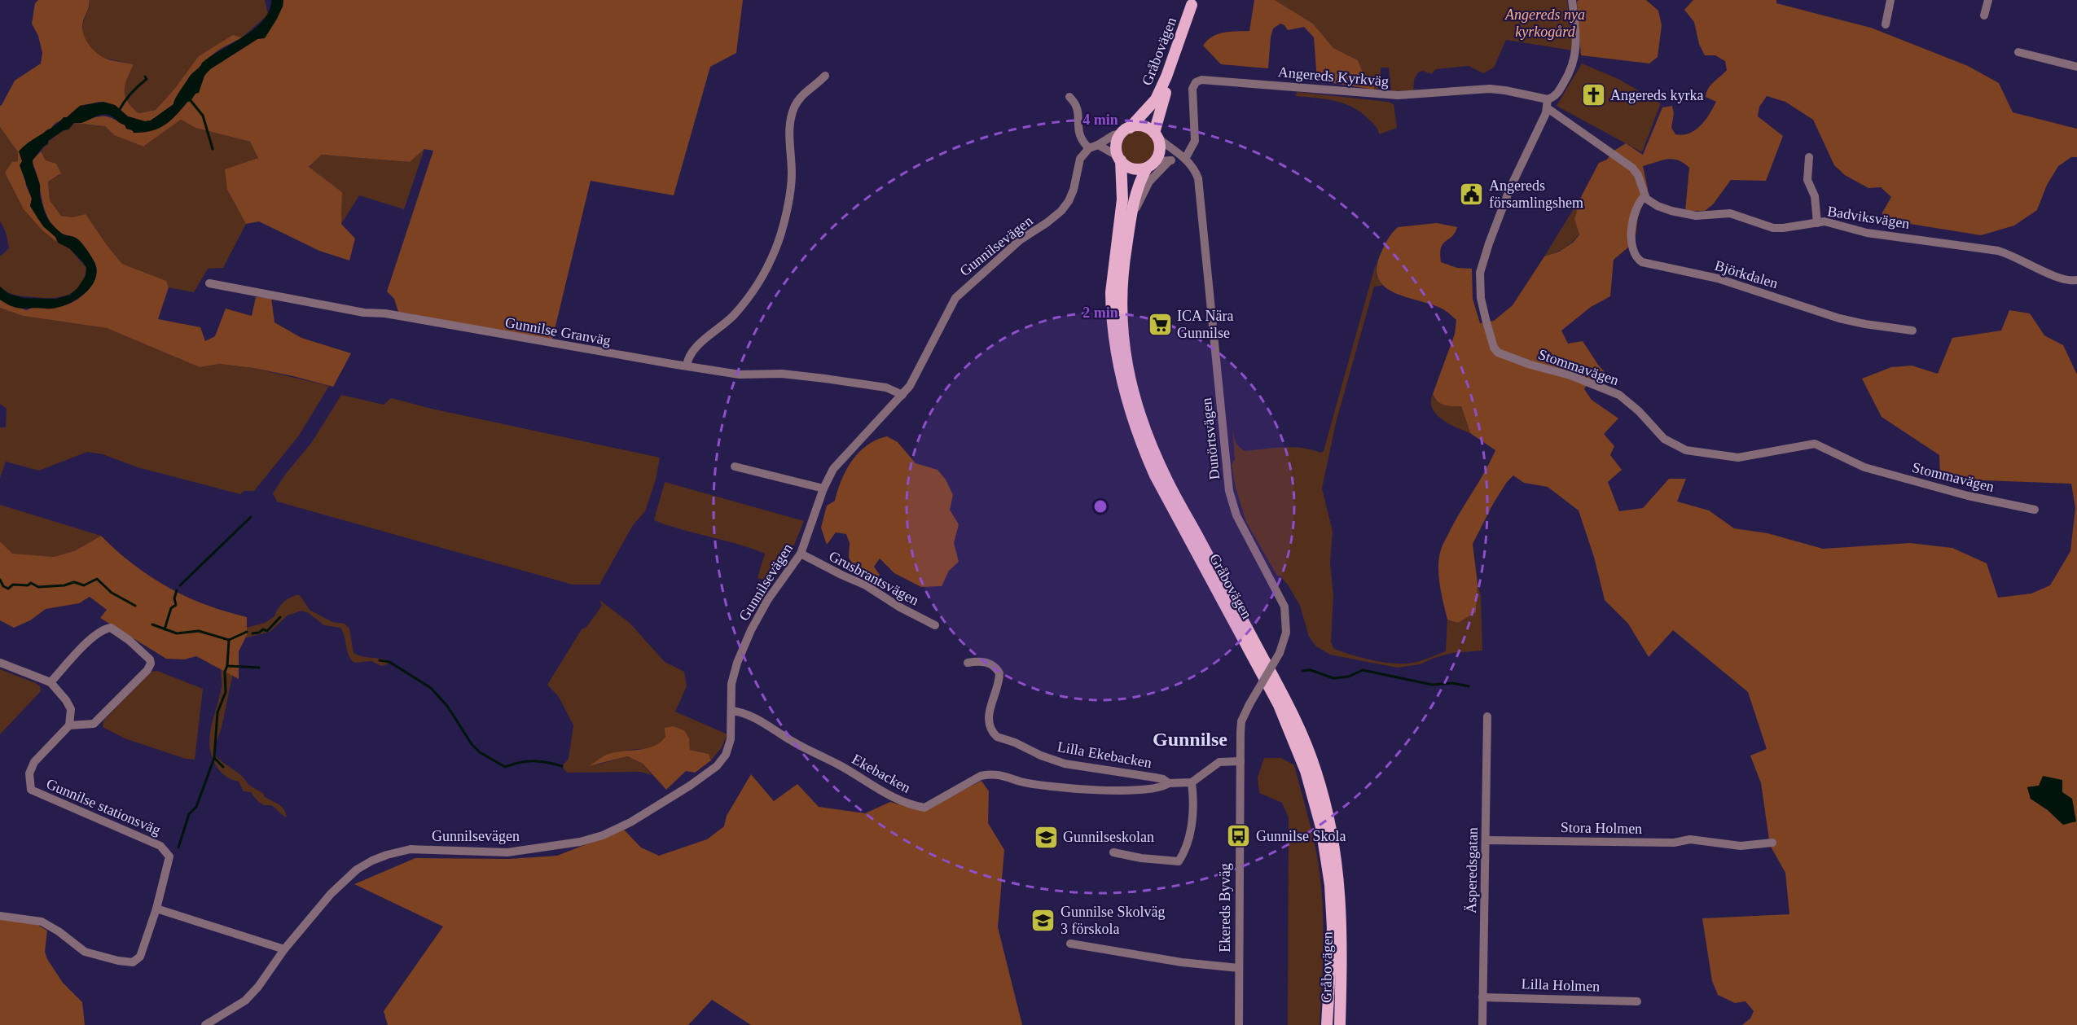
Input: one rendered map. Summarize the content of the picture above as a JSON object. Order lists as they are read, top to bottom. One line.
{"streets":{"main road":["Gråbovägen"],"street":["Angereds Kyrkväg","Badviksvägen","Gunnilsevägen","Björkdalen","Gunnilse Granväg","Stommavägen","Dunörtsvägen","Grusbrantsvägen","Lilla Ekebacken","Ekebacken","Gunnilse stationsväg","Stora Holmen","Äsperedsgatan","Ekereds Byväg","Lilla Holmen"]},"crossings":[["Gråbovägen","Dunörtsvägen"],["Angereds Kyrkväg","Stommavägen"],["Angereds Kyrkväg","Dunörtsvägen"],["Badviksvägen","Björkdalen"],["Gunnilsevägen","Gunnilse Granväg"],["Gunnilsevägen","Grusbrantsvägen"],["Gunnilsevägen","Ekebacken"],["Dunörtsvägen","Ekereds Byväg"],["Lilla Ekebacken","Ekebacken"],["Stora Holmen","Äsperedsgatan"],["Äsperedsgatan","Lilla Holmen"]],"districts":["Gunnilse"],"parks":["Angereds nya kyrkogård"],"places":{"church":["Angereds kyrka"],"public building":["Angereds församlingshem"],"supermarket":["ICA Nära Gunnilse"],"bus stop":["Gunnilse Skola"],"school or university":["Gunnilseskolan","Gunnilse Skolväg 3 förskola"]},"rings":["4 min","2 min"]}
